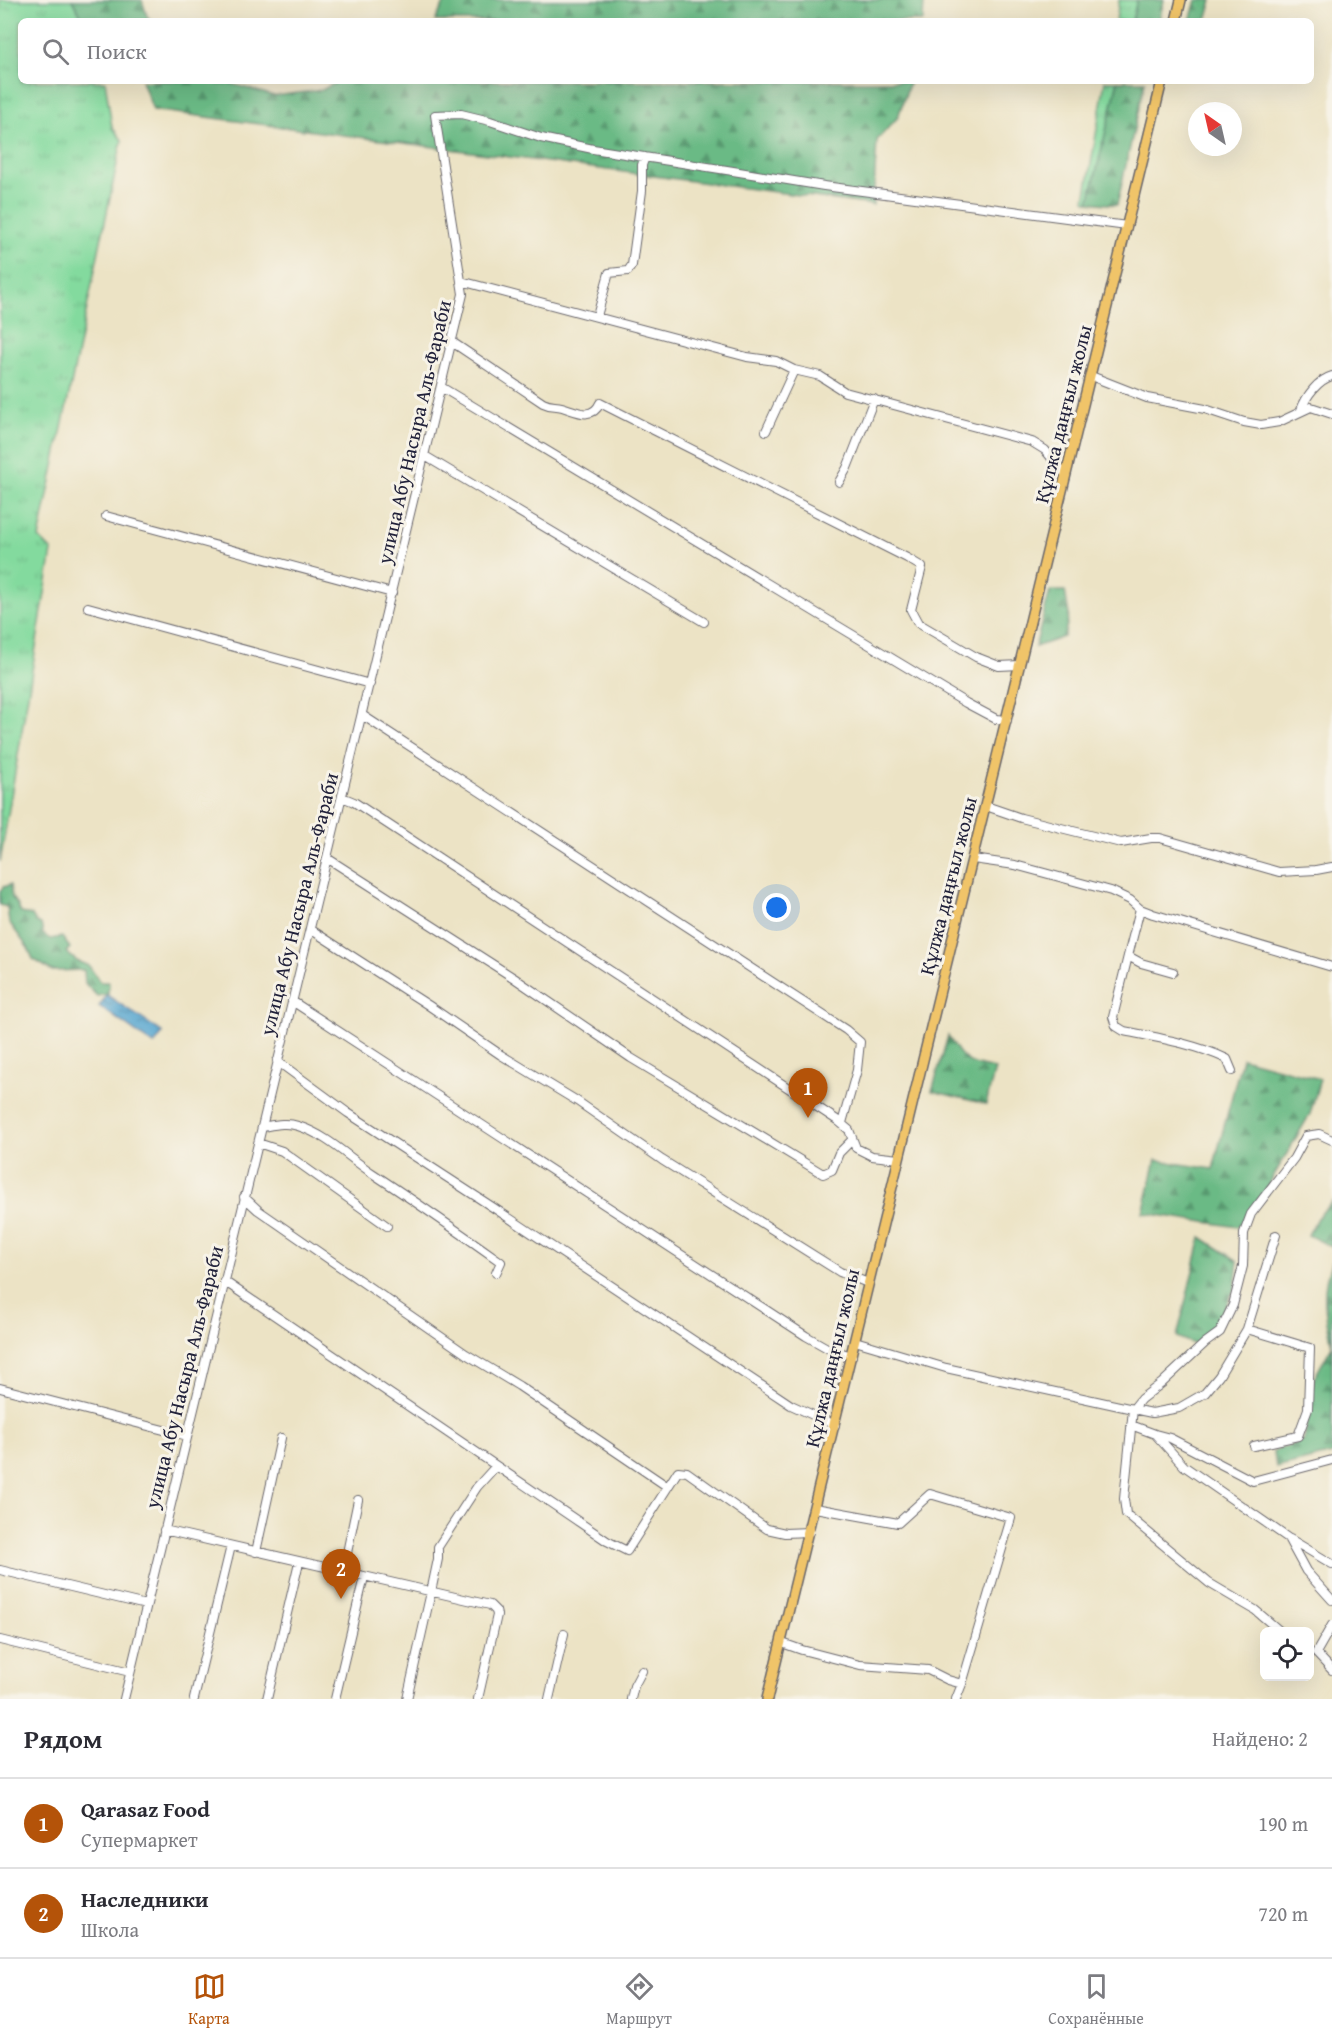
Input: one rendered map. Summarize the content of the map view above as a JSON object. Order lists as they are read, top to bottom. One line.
{"streets":{"main road":["Құлжа даңғыл жолы"],"street":["улица Абу Насыра Аль-Фараби"]},"north":"top left","page":{"search":"Поиск","pins":["1","2"],"heading":["Рядом","Найдено: 2"],"list":[{"mark":"1","name":"Qarasaz Food","note":"Супермаркет","value":"190 m"},{"mark":"2","name":"Наследники","note":"Школа","value":"720 m"}],"nav":["Карта","Маршрут","Сохранённые"]}}
